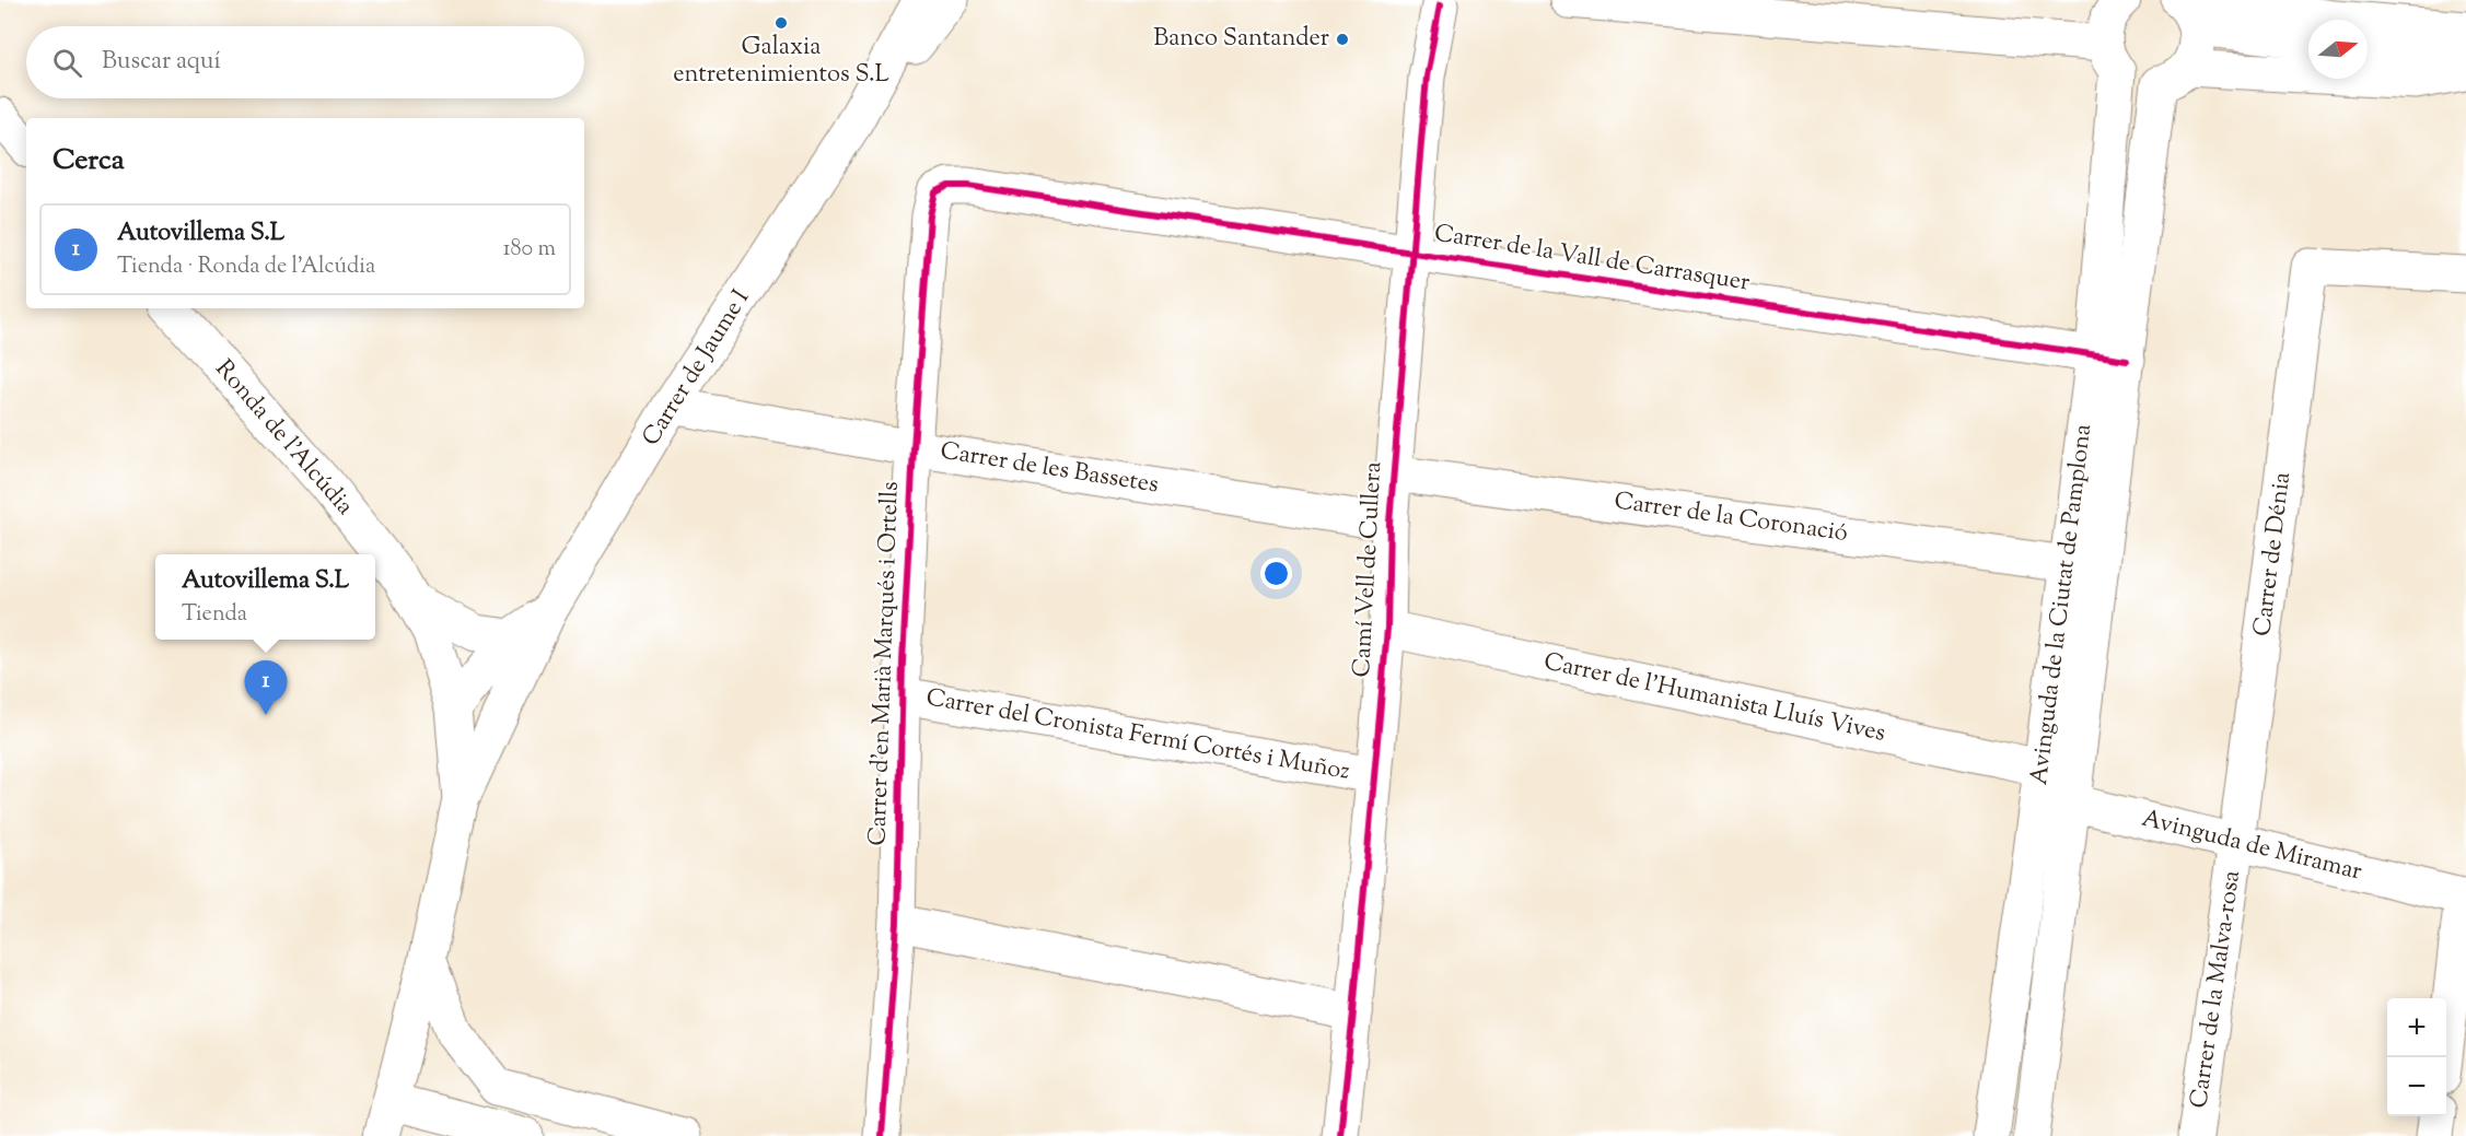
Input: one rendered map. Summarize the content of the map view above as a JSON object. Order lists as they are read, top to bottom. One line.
{"streets":{"main road":["Carrer de la Vall de Carrasquer","Carrer de Jaume I","Ronda de l'Alcúdia","Carrer de les Bassetes","Carrer de la Coronació","Carrer de Dénia","Camí Vell de Cullera","Avinguda de la Ciutat de Pamplona","Carrer d'en Marià Marqués i Ortells","Carrer de l'Humanista Lluís Vives","Carrer del Cronista Fermí Cortés i Muñoz","Avinguda de Miramar","Carrer de la Malva-rosa"]},"crossings":[["Carrer de la Vall de Carrasquer","Camí Vell de Cullera"],["Carrer de la Vall de Carrasquer","Avinguda de la Ciutat de Pamplona"],["Carrer de la Vall de Carrasquer","Carrer d'en Marià Marqués i Ortells"],["Carrer de Jaume I","Ronda de l'Alcúdia"],["Carrer de Jaume I","Carrer de les Bassetes"],["Carrer de les Bassetes","Camí Vell de Cullera"],["Carrer de les Bassetes","Carrer d'en Marià Marqués i Ortells"],["Carrer de la Coronació","Camí Vell de Cullera"],["Carrer de la Coronació","Avinguda de la Ciutat de Pamplona"],["Carrer de Dénia","Avinguda de Miramar"],["Carrer de Dénia","Carrer de la Malva-rosa"],["Camí Vell de Cullera","Carrer de l'Humanista Lluís Vives"],["Camí Vell de Cullera","Carrer del Cronista Fermí Cortés i Muñoz"],["Avinguda de la Ciutat de Pamplona","Carrer de l'Humanista Lluís Vives"],["Avinguda de la Ciutat de Pamplona","Avinguda de Miramar"],["Carrer d'en Marià Marqués i Ortells","Carrer del Cronista Fermí Cortés i Muñoz"],["Carrer de l'Humanista Lluís Vives","Avinguda de Miramar"],["Avinguda de Miramar","Carrer de la Malva-rosa"]],"places":["Galaxia entretenimientos S.L","Banco Santander"],"north":"right","page":{"search":"Buscar aquí","heading":"Cerca","list":[{"mark":"1","name":"Autovillema S.L","note":"Tienda · Ronda de l'Alcúdia","value":"180 m"}],"popup":["Autovillema S.L","Tienda"],"pins":"1","map_buttons":["+","−"]}}
